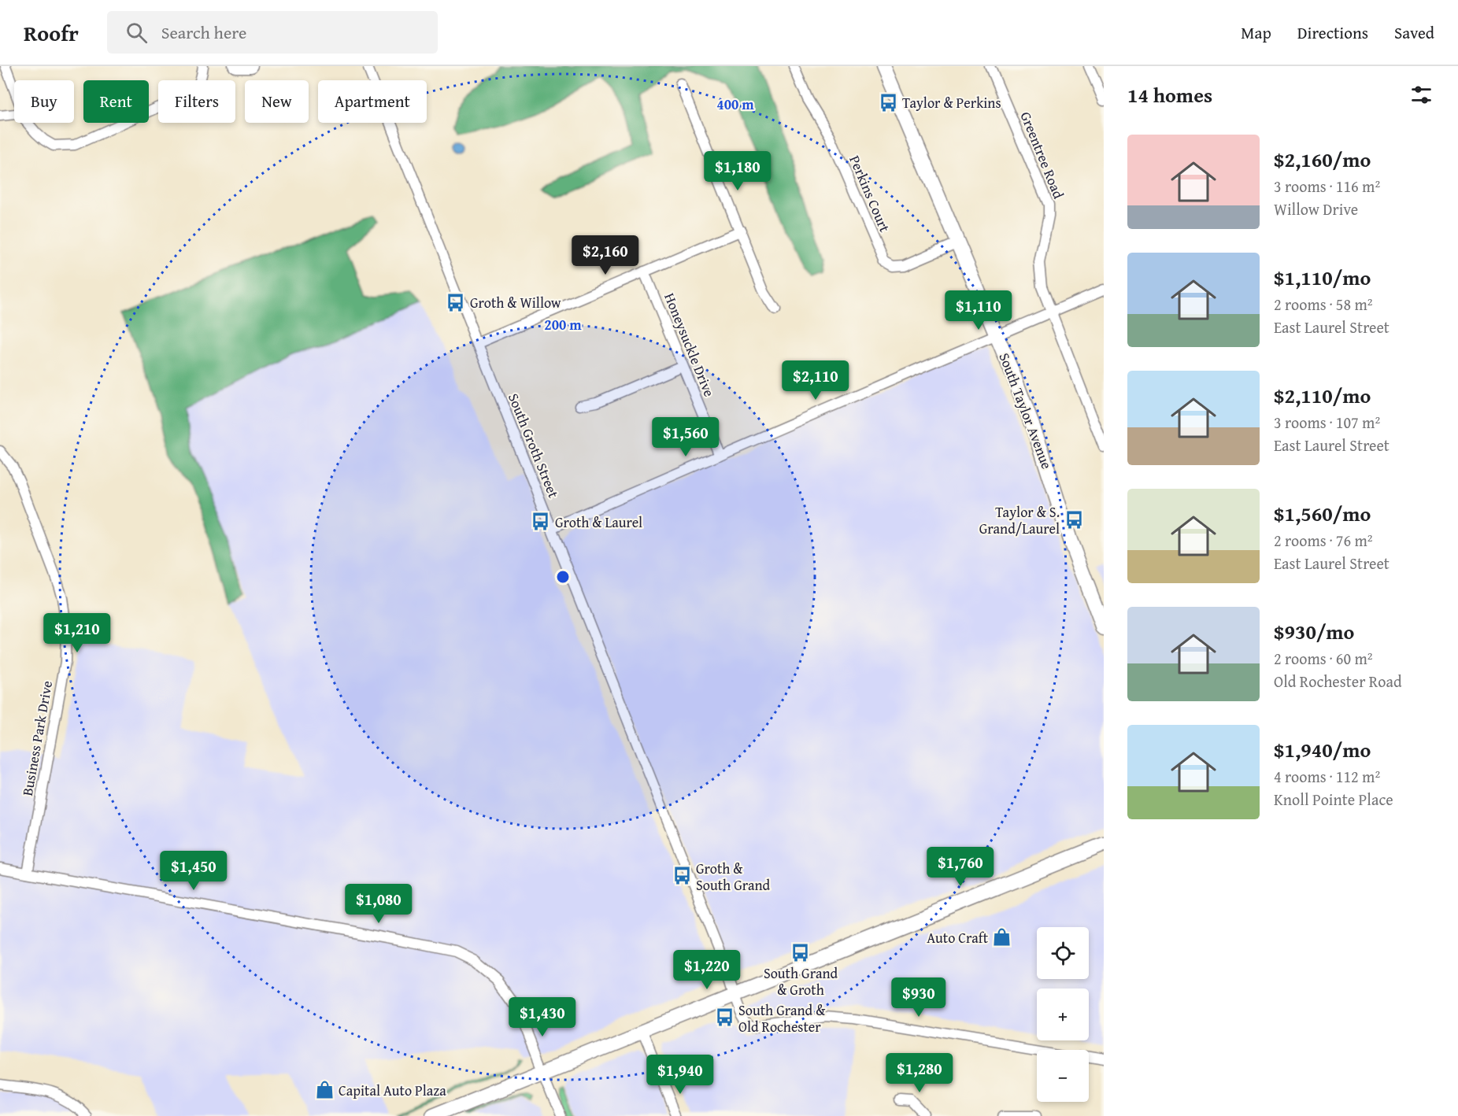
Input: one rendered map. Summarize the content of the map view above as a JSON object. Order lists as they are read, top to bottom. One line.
{"streets":{"main road":["South Taylor Avenue"],"street":["Greentree Road","Perkins Court","Honeysuckle Drive","South Groth Street","Business Park Drive"]},"crossings":[["Perkins Court","South Taylor Avenue"]],"places":{"bus stop":["Taylor & Perkins","Groth & Willow","Taylor & S. Grand/Laurel","Groth & Laurel","Groth & South Grand","South Grand & Groth","South Grand & Old Rochester"],"shop":["Auto Craft","Capital Auto Plaza"]},"page":{"header":"Roofr","search":"Search here","nav":["Map","Directions","Saved"],"heading":"14 homes","chip":["Buy","Rent","Filters","New","Apartment"],"list":[{"name":"$2,160/mo","note":"3 rooms · 116 m² · Willow Drive"},{"name":"$1,110/mo","note":"2 rooms · 58 m² · East Laurel Street"},{"name":"$2,110/mo","note":"3 rooms · 107 m² · East Laurel Street"},{"name":"$1,560/mo","note":"2 rooms · 76 m² · East Laurel Street"},{"name":"$930/mo","note":"2 rooms · 60 m² · Old Rochester Road"},{"name":"$1,940/mo","note":"4 rooms · 112 m² · Knoll Pointe Place"}],"price":["$1,180","$2,160","$1,110","$2,110","$1,560","$1,210","$1,760","$1,450","$1,080","$1,220","$930","$1,430","$1,280","$1,940"],"map_buttons":["+","−"]},"rings":["400 m","200 m"]}
